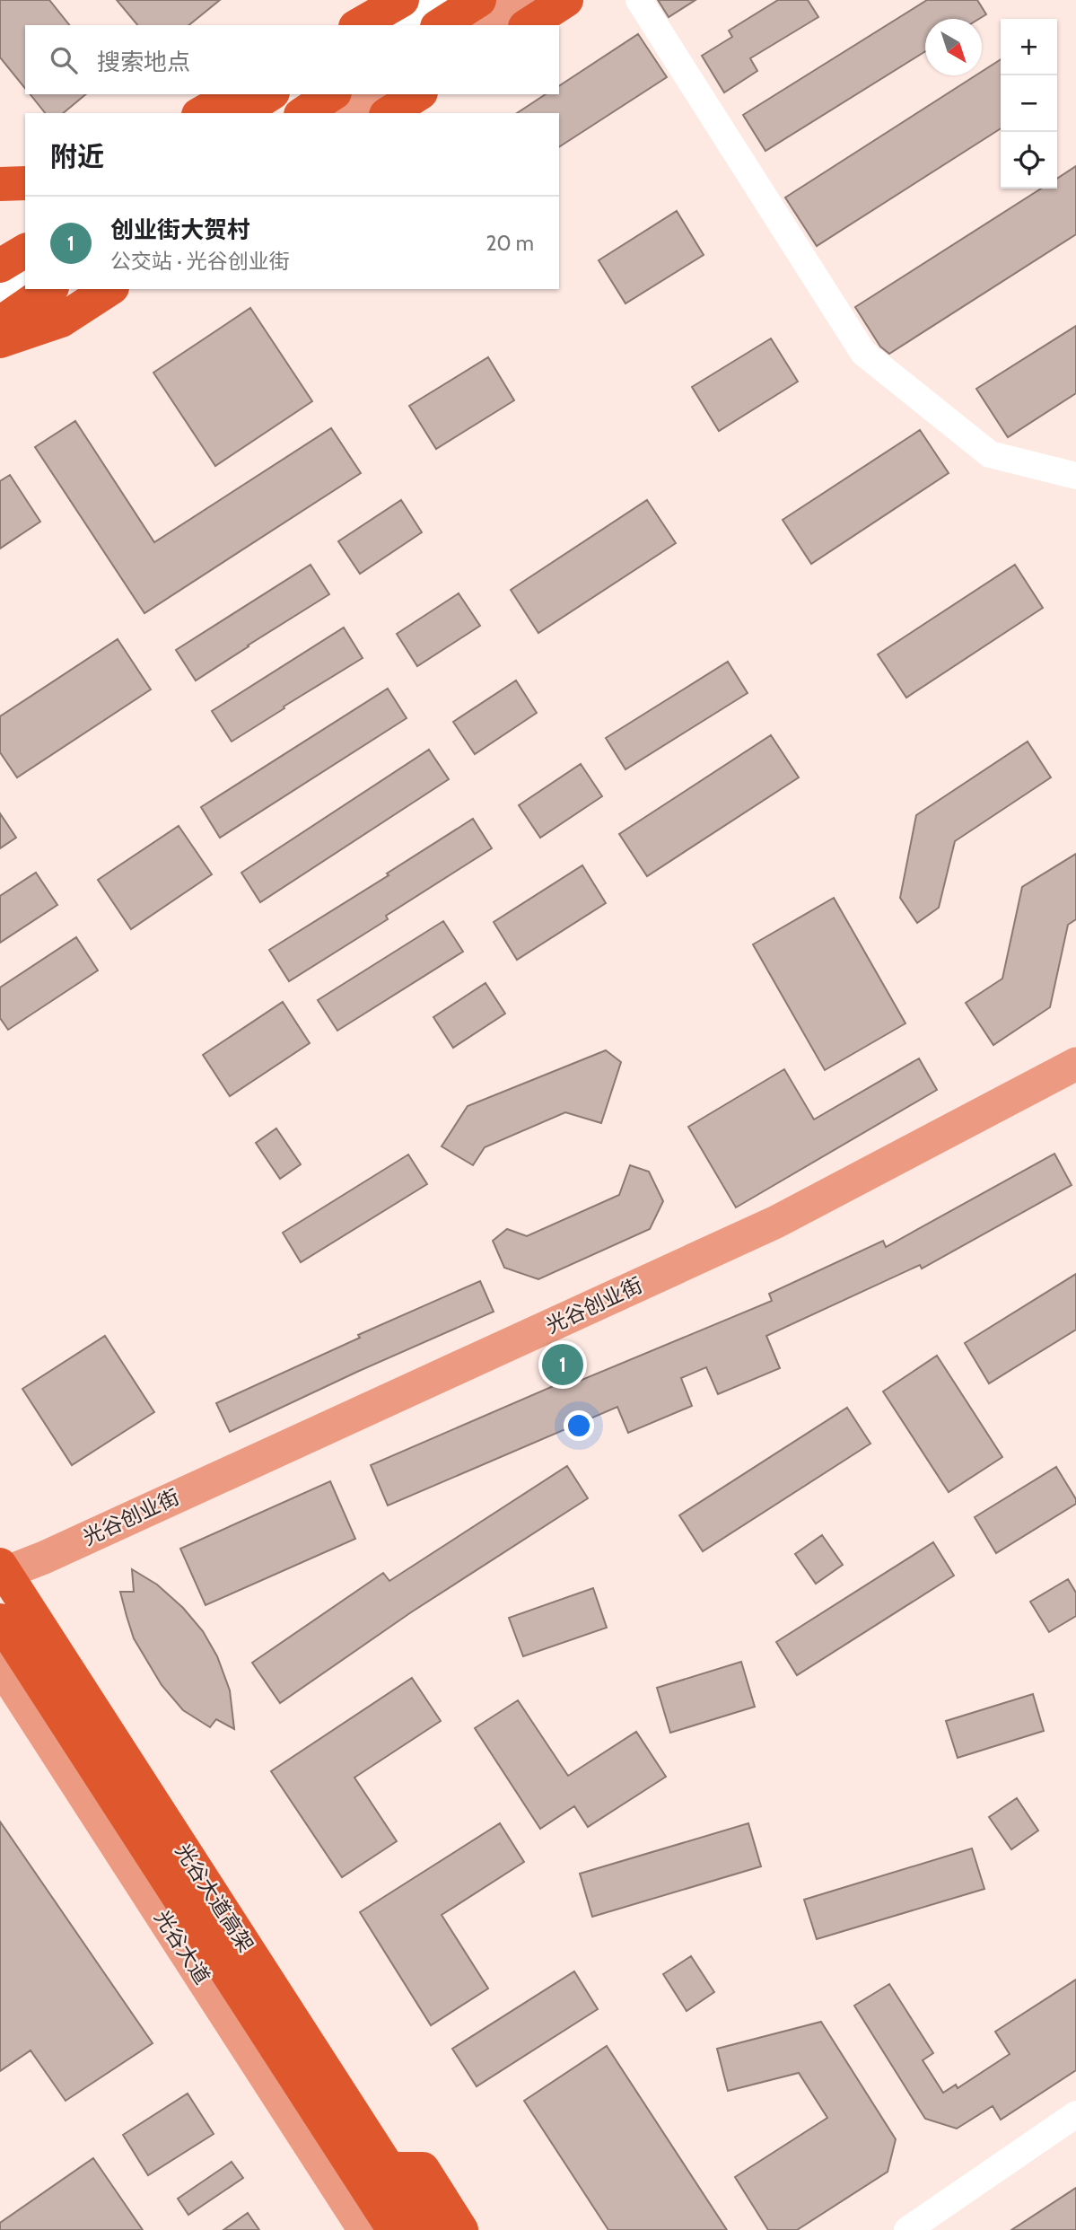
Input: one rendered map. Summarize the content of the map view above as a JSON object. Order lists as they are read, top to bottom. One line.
{"streets":{"highway":["光谷大道高架"],"main road":["光谷创业街","光谷大道"]},"crossings":[["光谷创业街","光谷大道高架"]],"north":"bottom right","page":{"map_buttons":["+","−"],"search":"搜索地点","heading":"附近","list":[{"mark":"1","name":"创业街大贺村","note":"公交站 · 光谷创业街","value":"20 m"}],"pins":"1"}}
